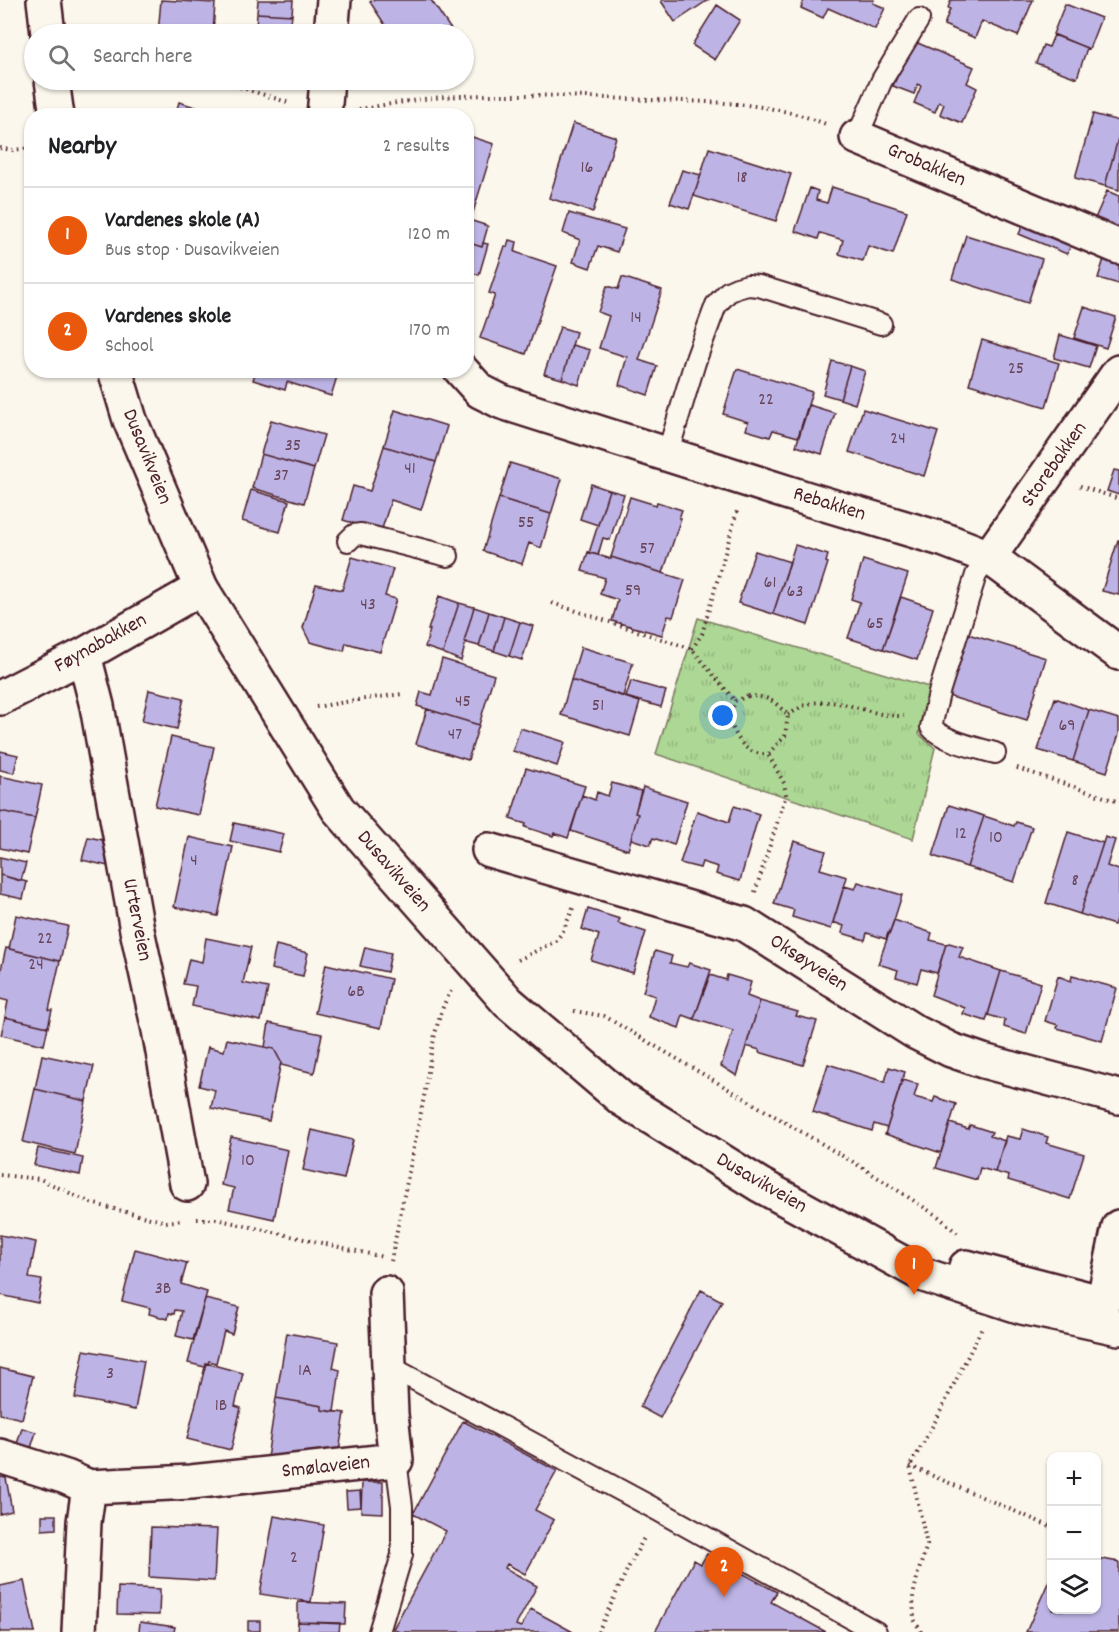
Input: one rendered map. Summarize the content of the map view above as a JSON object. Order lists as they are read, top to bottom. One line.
{"streets":{"street":["Grobakken","Dusavikveien","Storebakken","Rebakken","Føynabakken","Urterveien","Oksøyveien","Smølaveien"]},"crossings":[["Dusavikveien","Føynabakken"],["Storebakken","Rebakken"],["Føynabakken","Urterveien"]],"house_numbers":["16","18","14","25","22","24","35","41","37","55","57","61","59","63","43","65","45","51","69","47","12","10","4","8","22","24","6B","10","3B","1A","3","1B","2"],"page":{"search":"Search here","heading":["Nearby","2 results"],"list":[{"mark":"1","name":"Vardenes skole (A)","note":"Bus stop · Dusavikveien","value":"120 m"},{"mark":"2","name":"Vardenes skole","note":"School","value":"170 m"}],"pins":["1","2"],"map_buttons":["+","−"]}}
